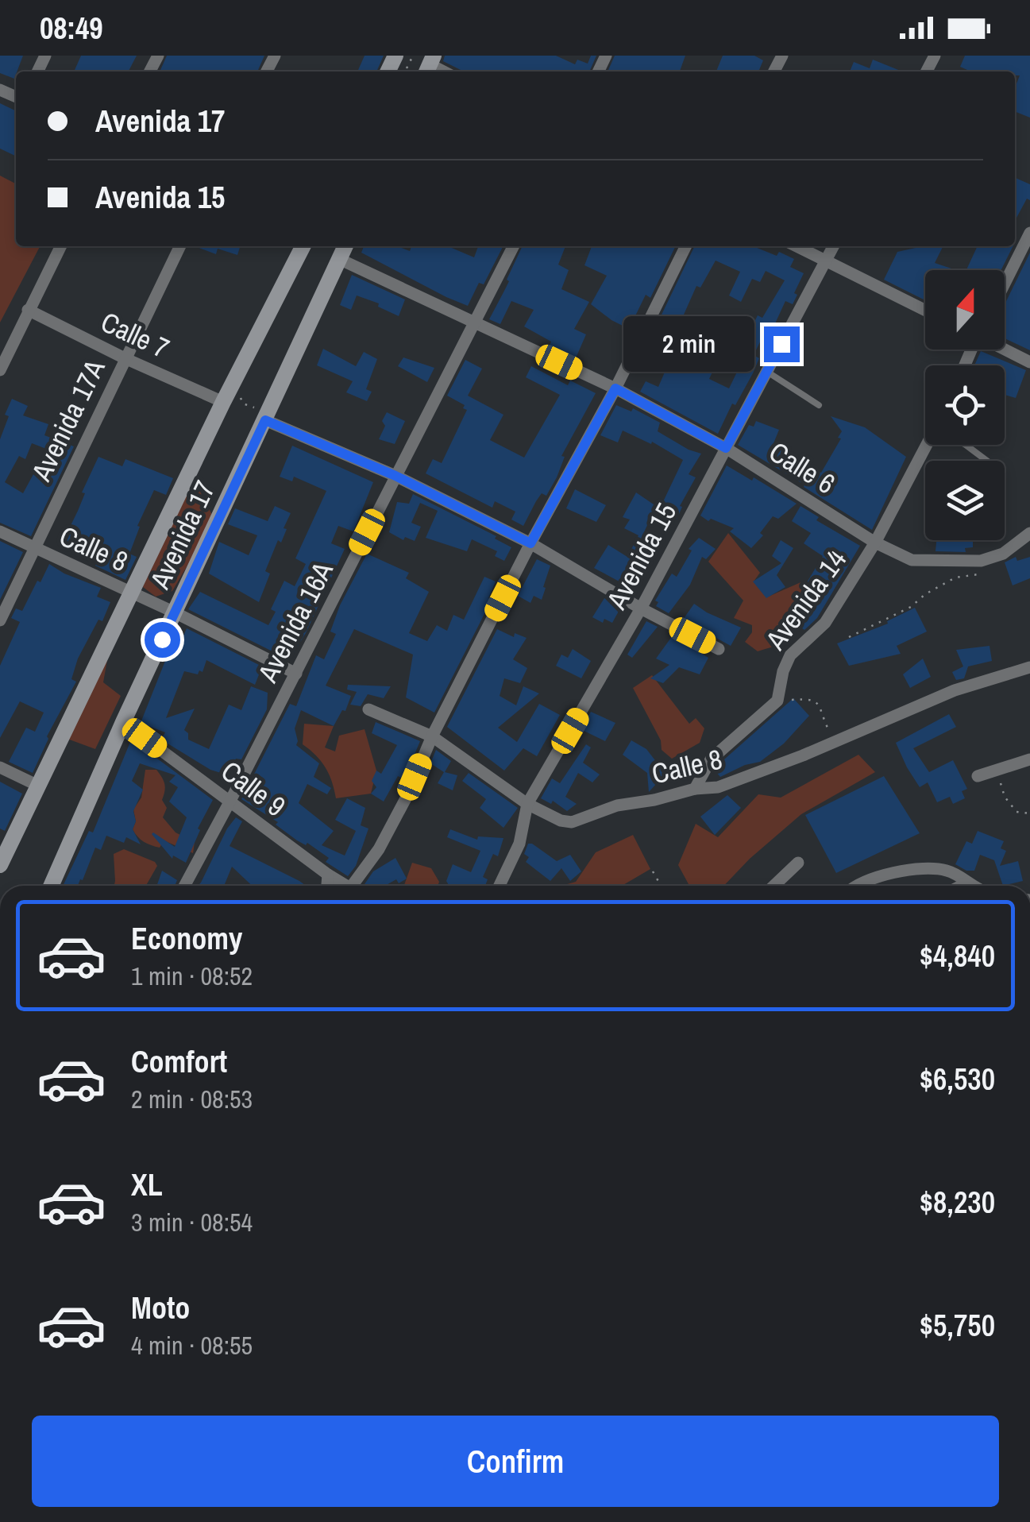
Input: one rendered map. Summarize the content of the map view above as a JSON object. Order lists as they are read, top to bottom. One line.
{"streets":{"main road":["Avenida 17"],"street":["Calle 7","Avenida 17A","Calle 6","Calle 8","Avenida 15","Avenida 14","Avenida 16A","Calle 9"]},"crossings":[["Calle 7","Avenida 17A"],["Calle 7","Avenida 17"],["Avenida 17A","Calle 8"],["Calle 6","Avenida 17"],["Calle 6","Avenida 15"],["Calle 6","Avenida 14"],["Calle 6","Avenida 16A"],["Avenida 17","Calle 8"],["Avenida 17","Calle 9"],["Calle 8","Avenida 15"],["Calle 8","Avenida 16A"],["Avenida 16A","Calle 9"]],"north":"top","page":{"status":"08:49","banner":["Avenida 17","Avenida 15"],"bubble":"2 min","list":[{"name":"Economy","note":"1 min · 08:52","value":"$4,840"},{"name":"Comfort","note":"2 min · 08:53","value":"$6,530"},{"name":"XL","note":"3 min · 08:54","value":"$8,230"},{"name":"Moto","note":"4 min · 08:55","value":"$5,750"}],"buttons":"Confirm"}}
